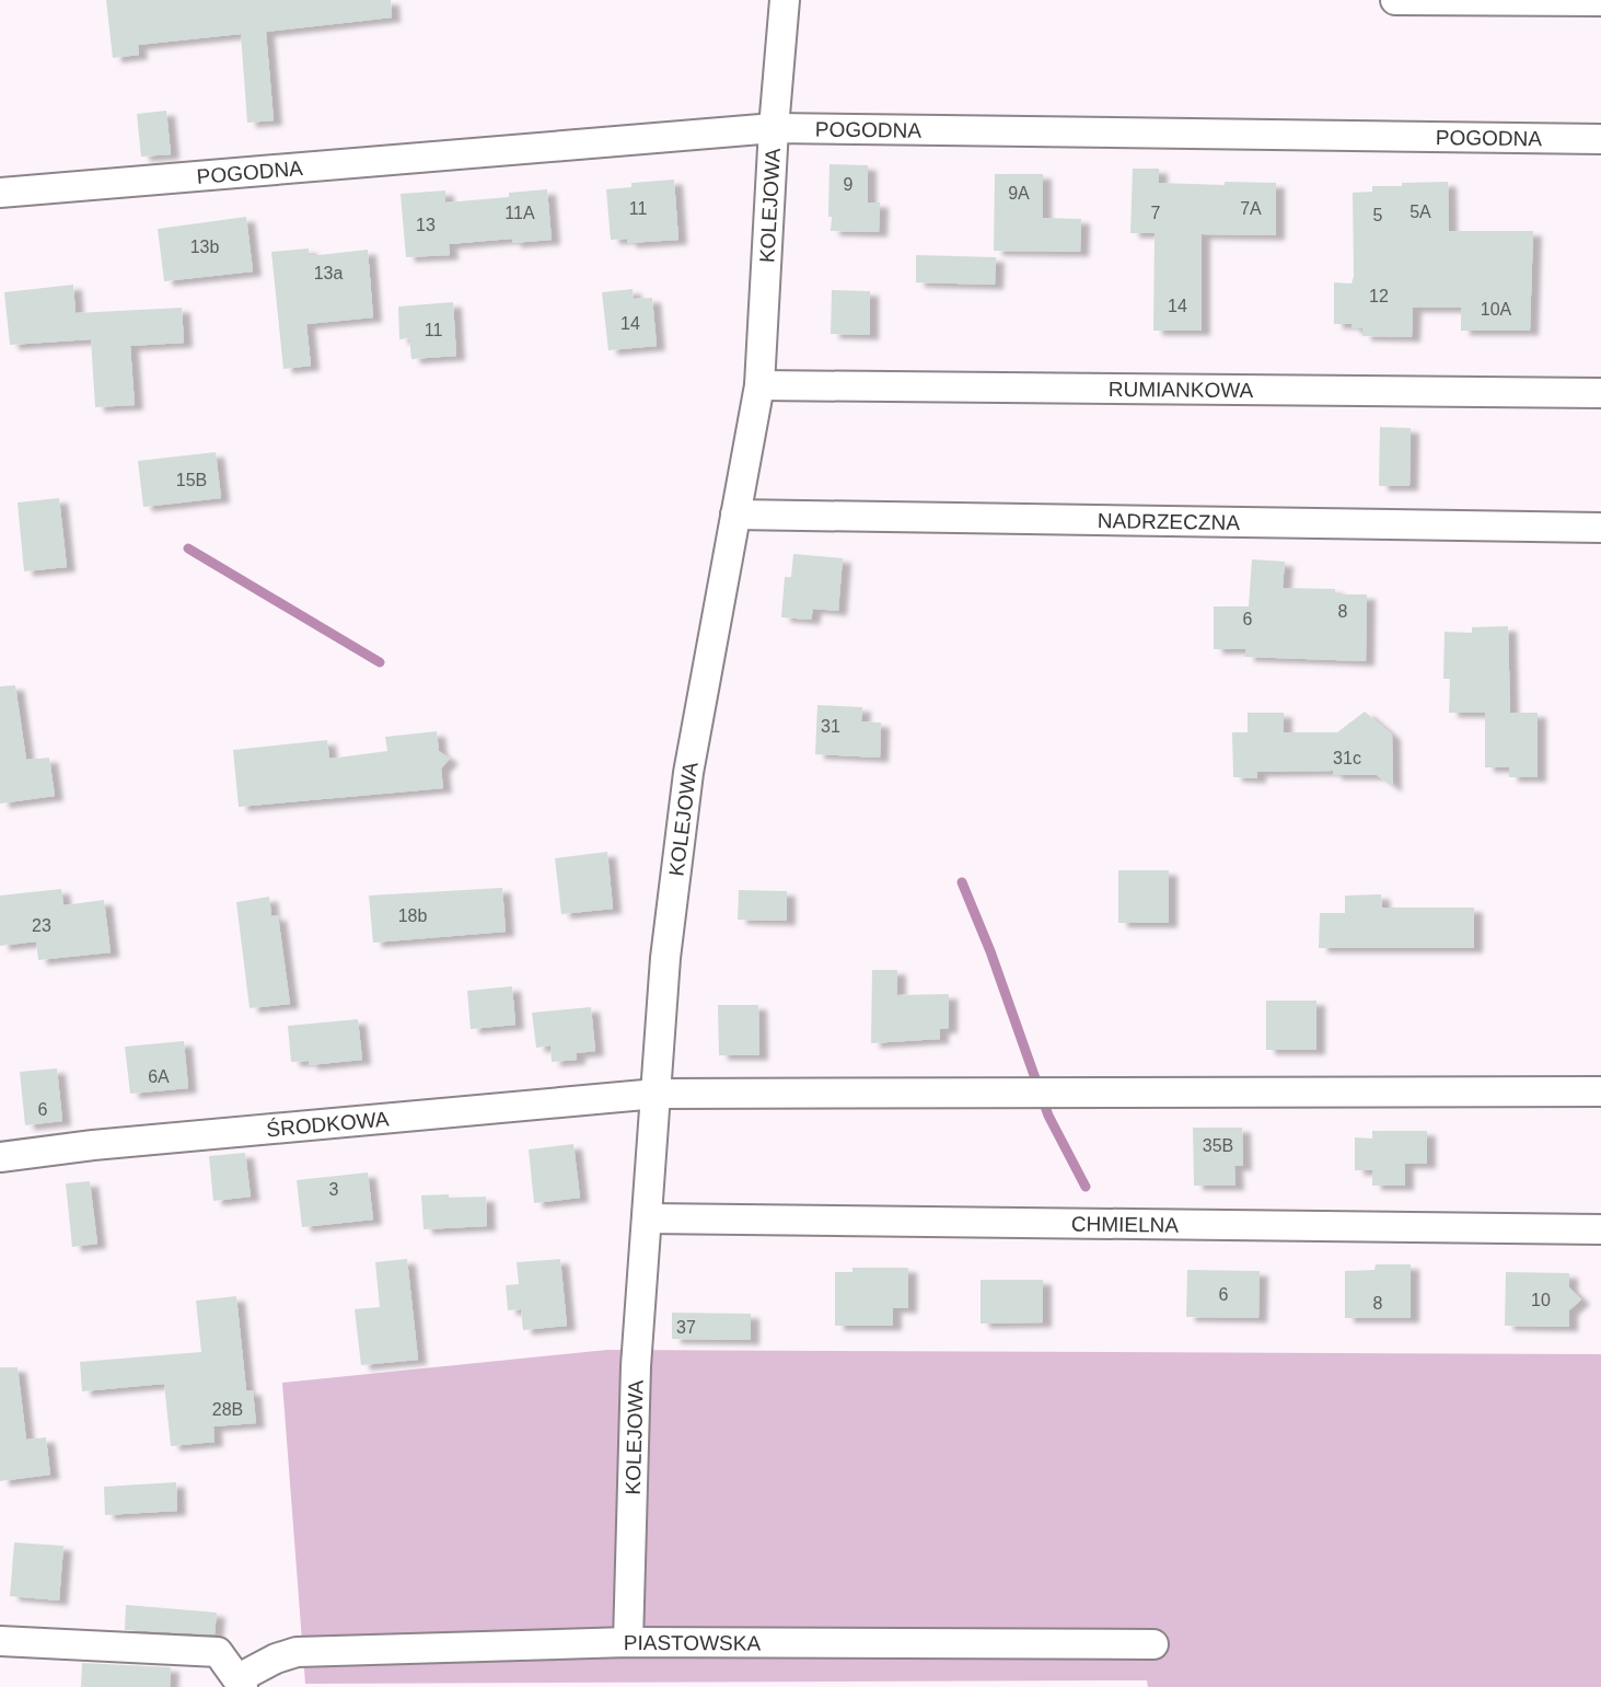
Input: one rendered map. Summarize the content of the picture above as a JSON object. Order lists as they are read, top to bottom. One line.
{"streets":{"street":["POGODNA","KOLEJOWA","RUMIANKOWA","NADRZECZNA","ŚRODKOWA","CHMIELNA","PIASTOWSKA"]},"crossings":[["POGODNA","KOLEJOWA"],["KOLEJOWA","RUMIANKOWA"],["KOLEJOWA","NADRZECZNA"],["KOLEJOWA","ŚRODKOWA"],["KOLEJOWA","CHMIELNA"],["KOLEJOWA","PIASTOWSKA"]],"house_numbers":["9","9A","11","7A","5A","11A","7","5","13","13b","13a","12","14","10A","14","11","15B","8","6","31","31c","18b","23","6A","6","35B","3","6","10","8","37","28B"]}
